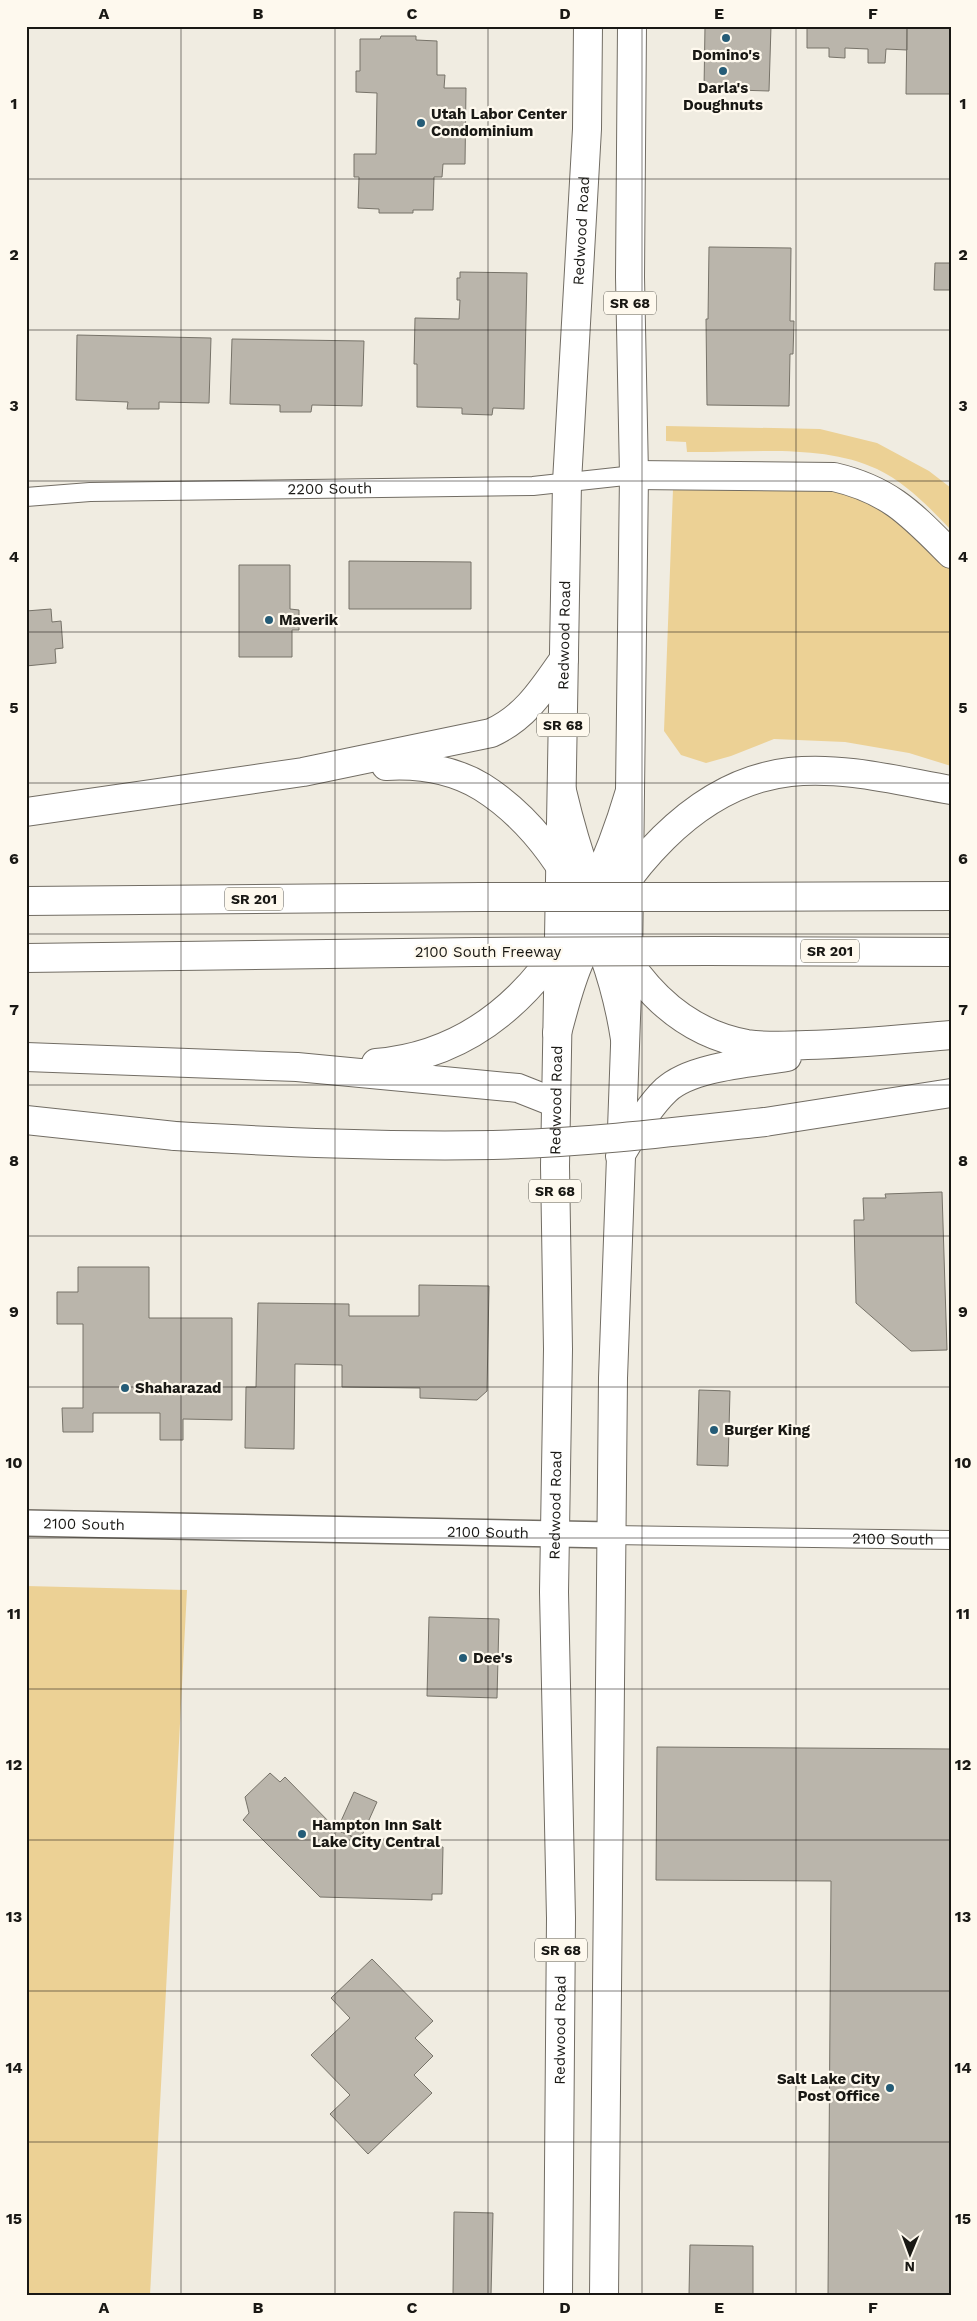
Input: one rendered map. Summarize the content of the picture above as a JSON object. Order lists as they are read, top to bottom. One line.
{"streets":{"main road":["Redwood Road","SR 68","SR 201","2100 South Freeway"],"street":["2200 South","2100 South"]},"crossings":[["Redwood Road","2200 South"],["Redwood Road","2100 South"],["SR 68","2200 South"],["SR 68","2100 South"]],"places":["Domino's","Darla's Doughnuts","Utah Labor Center Condominium","Maverik","Shaharazad","Burger King","Dee's","Hampton Inn Salt Lake City Central","Salt Lake City Post Office"],"north":"bottom","grid":{"columns":["A","B","C","D","E","F"],"rows":["1","2","3","4","5","6","7","8","9","10","11","12","13","14","15"]}}
